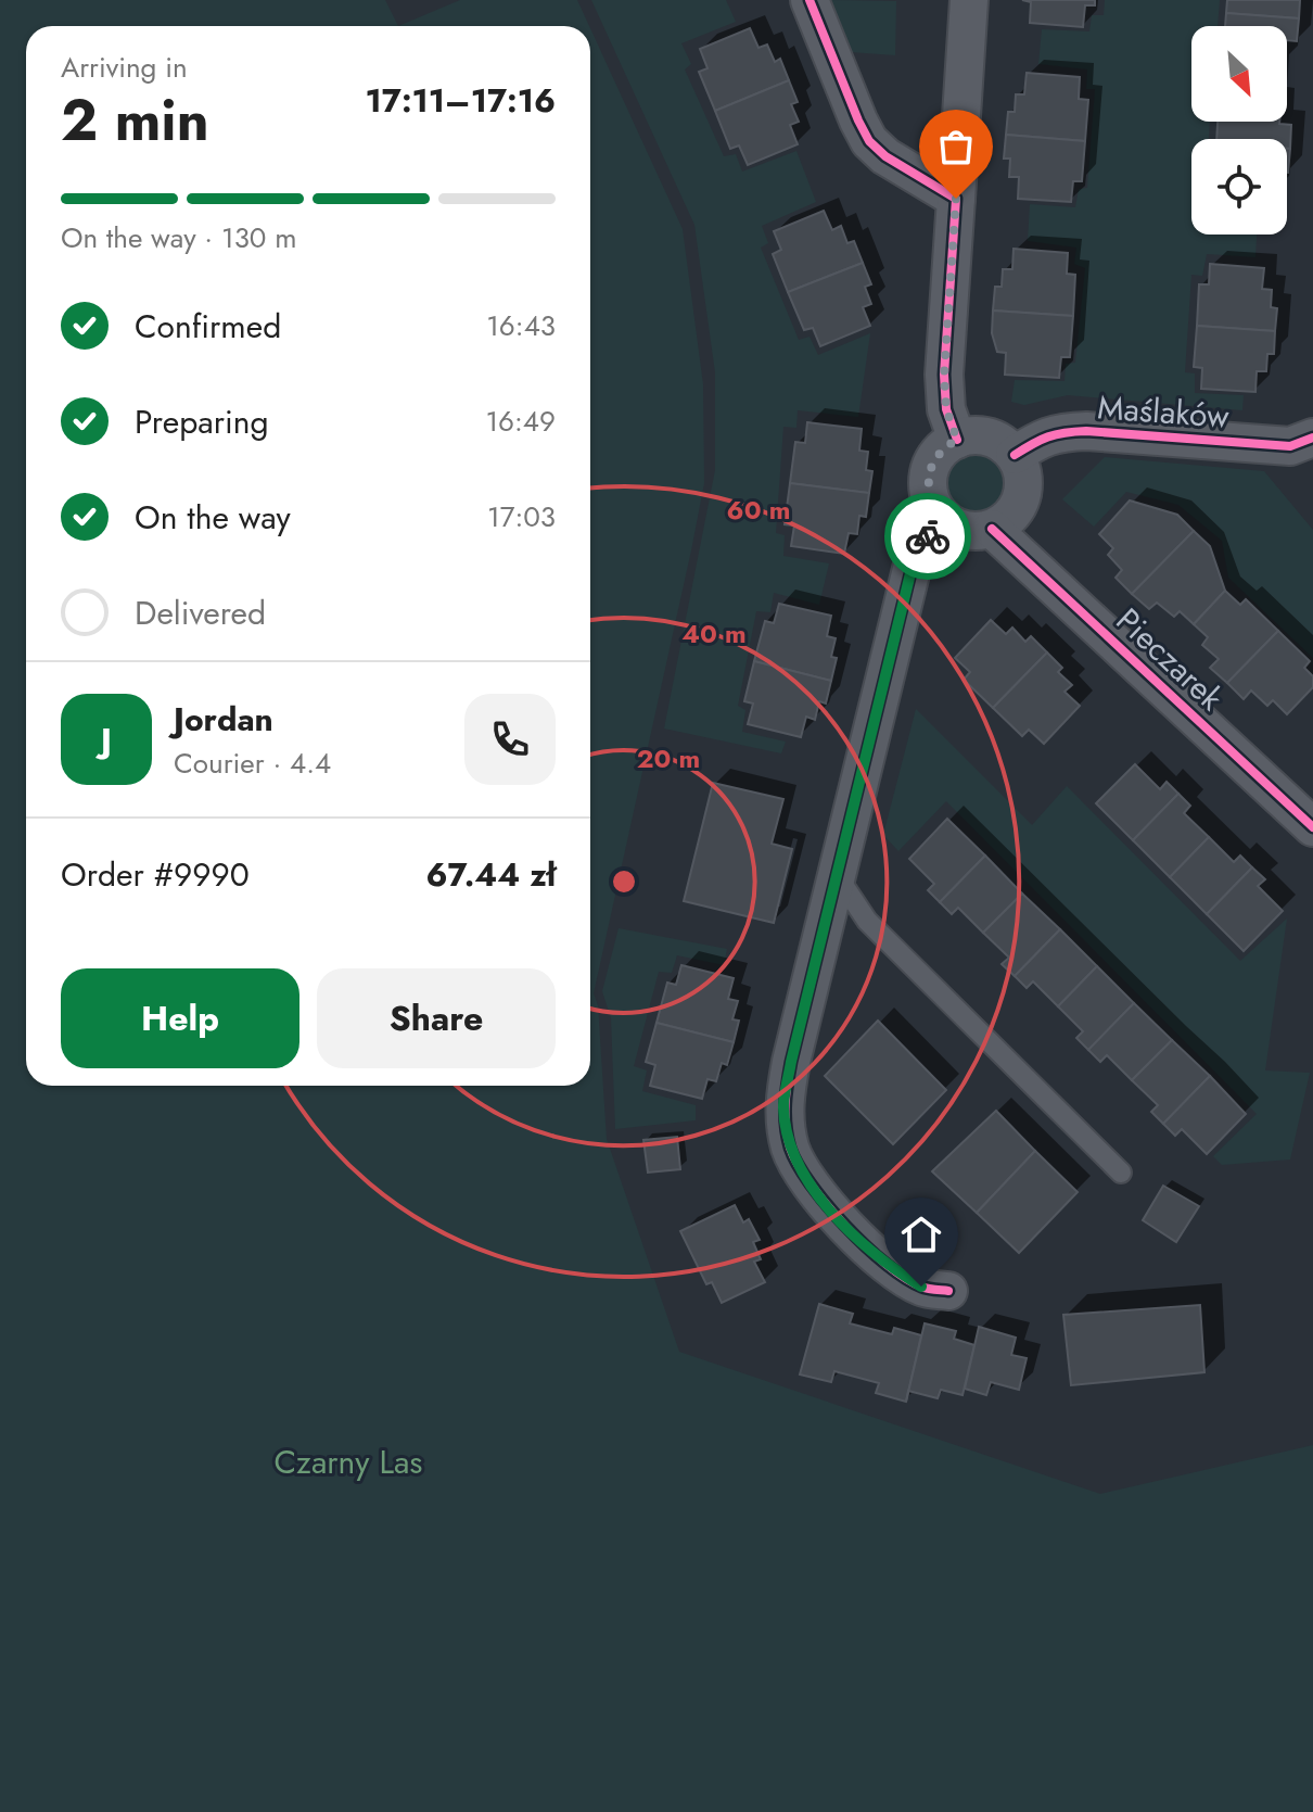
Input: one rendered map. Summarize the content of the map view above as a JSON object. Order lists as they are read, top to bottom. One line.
{"streets":{"street":["Maślaków","Pieczarek"]},"crossings":[["Maślaków","Pieczarek"]],"parks":["Czarny Las"],"north":"bottom right","page":{"heading":["2 min","Arriving in","17:11–17:16"],"panel":["Jordan","Courier · 4.4","Order #9990","67.44 zł"],"bar":"On the way · 130 m","list":[["Confirmed","16:43"],["Preparing","16:49"],["On the way","17:03"],"Delivered"],"round":"J","buttons":["Help","Share"]},"rings":["60 m","40 m","20 m"]}
